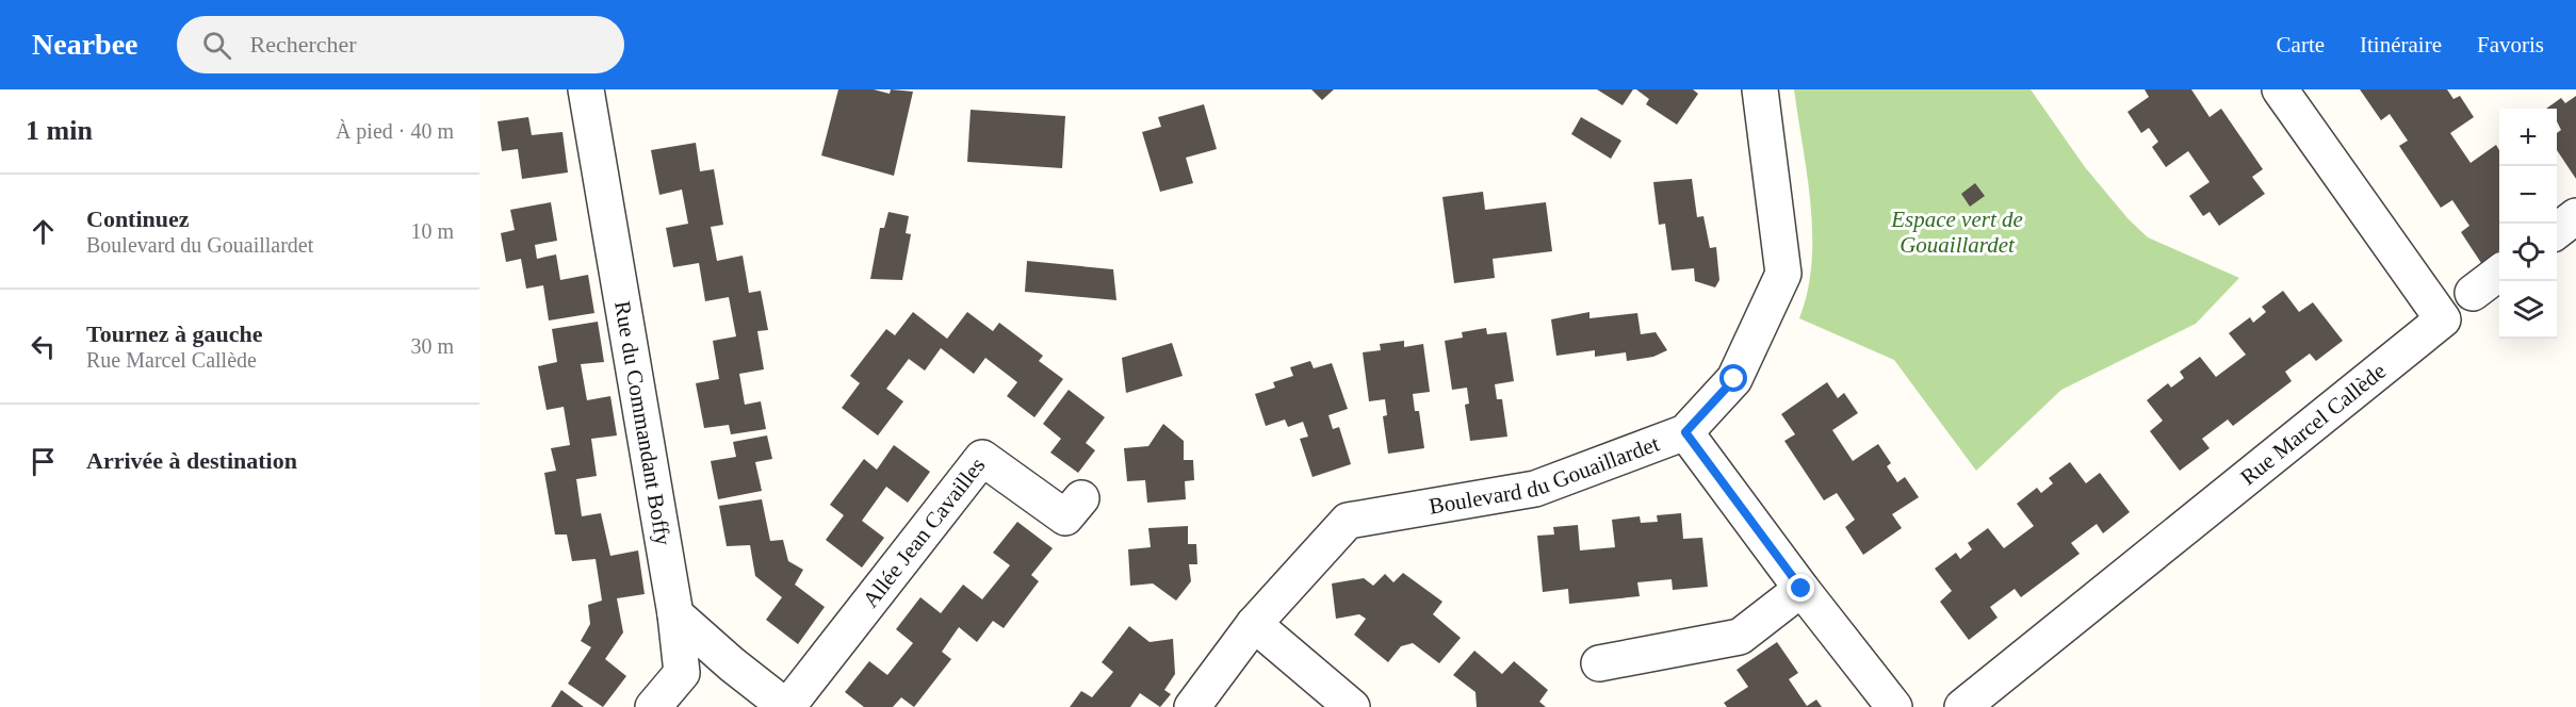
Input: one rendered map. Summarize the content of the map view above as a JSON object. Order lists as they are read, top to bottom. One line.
{"streets":{"street":["Rue du Commandant Boffy","Rue Marcel Callède","Boulevard du Gouaillardet","Allée Jean Cavailles"]},"parks":["Espace vert de Gouaillardet"],"page":{"header":"Nearbee","search":"Rechercher","nav":["Carte","Itinéraire","Favoris"],"heading":["1 min","À pied · 40 m"],"map_buttons":["+","−"],"list":[["Continuez","Boulevard du Gouaillardet","10 m"],["Tournez à gauche","Rue Marcel Callède","30 m"],"Arrivée à destination"]}}
